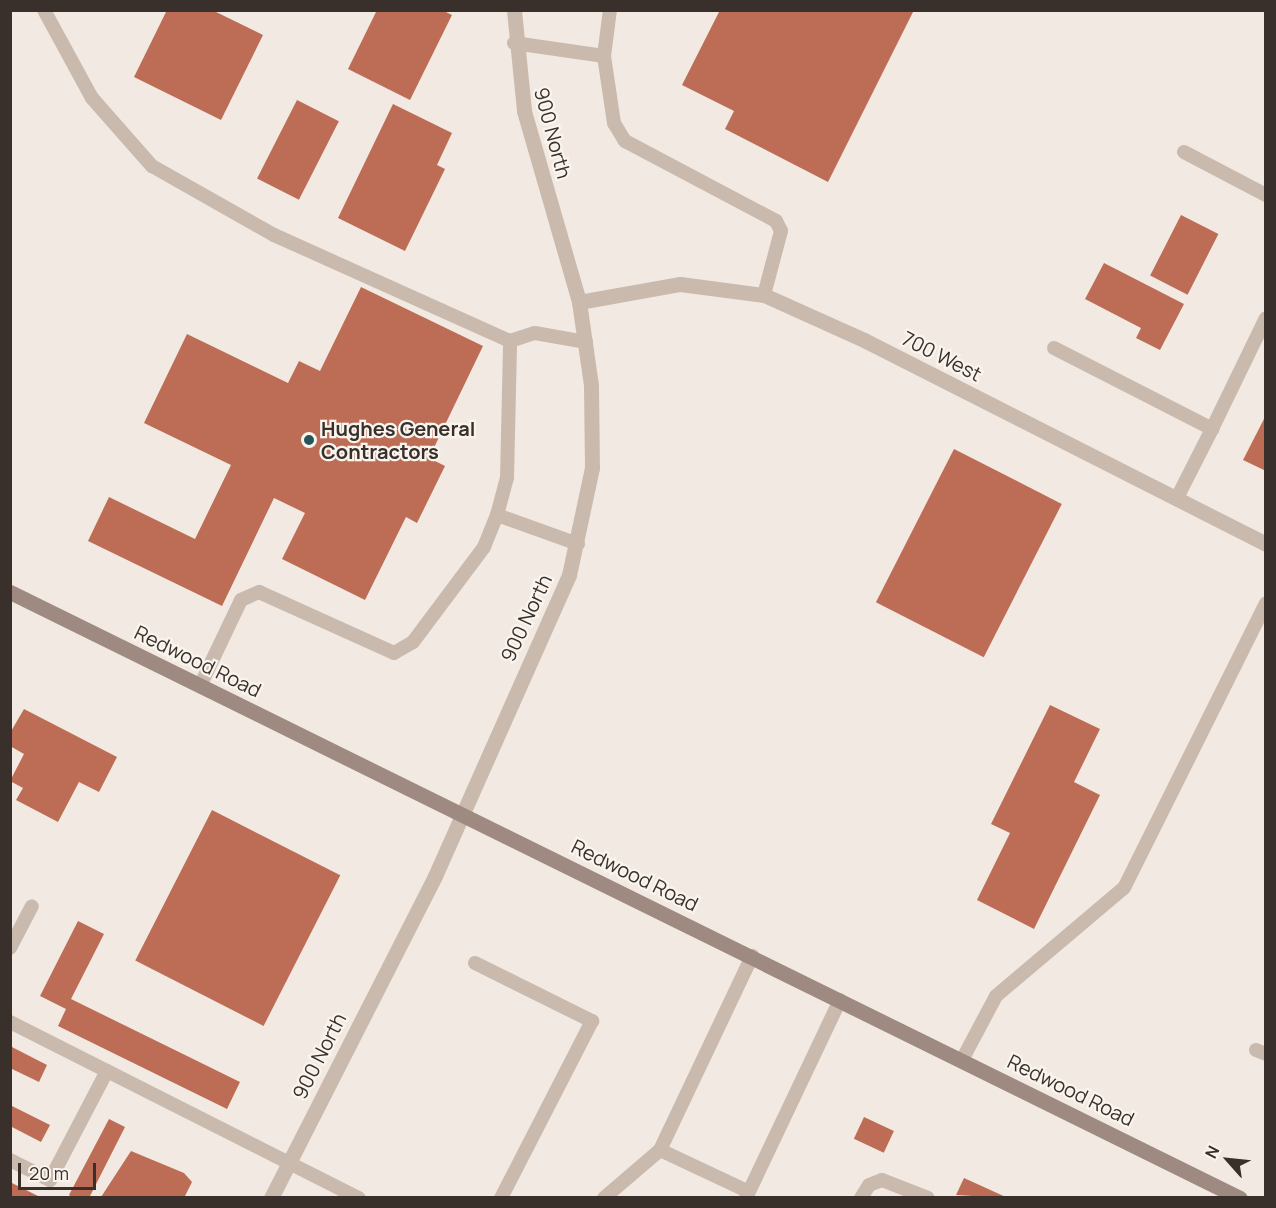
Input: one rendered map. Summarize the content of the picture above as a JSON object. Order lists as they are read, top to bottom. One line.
{"streets":{"main road":["Redwood Road"],"street":["900 North","700 West"]},"crossings":[["900 North","700 West"],["900 North","Redwood Road"]],"places":["Hughes General Contractors"],"scale_bar":"20 m","north":"top left"}
